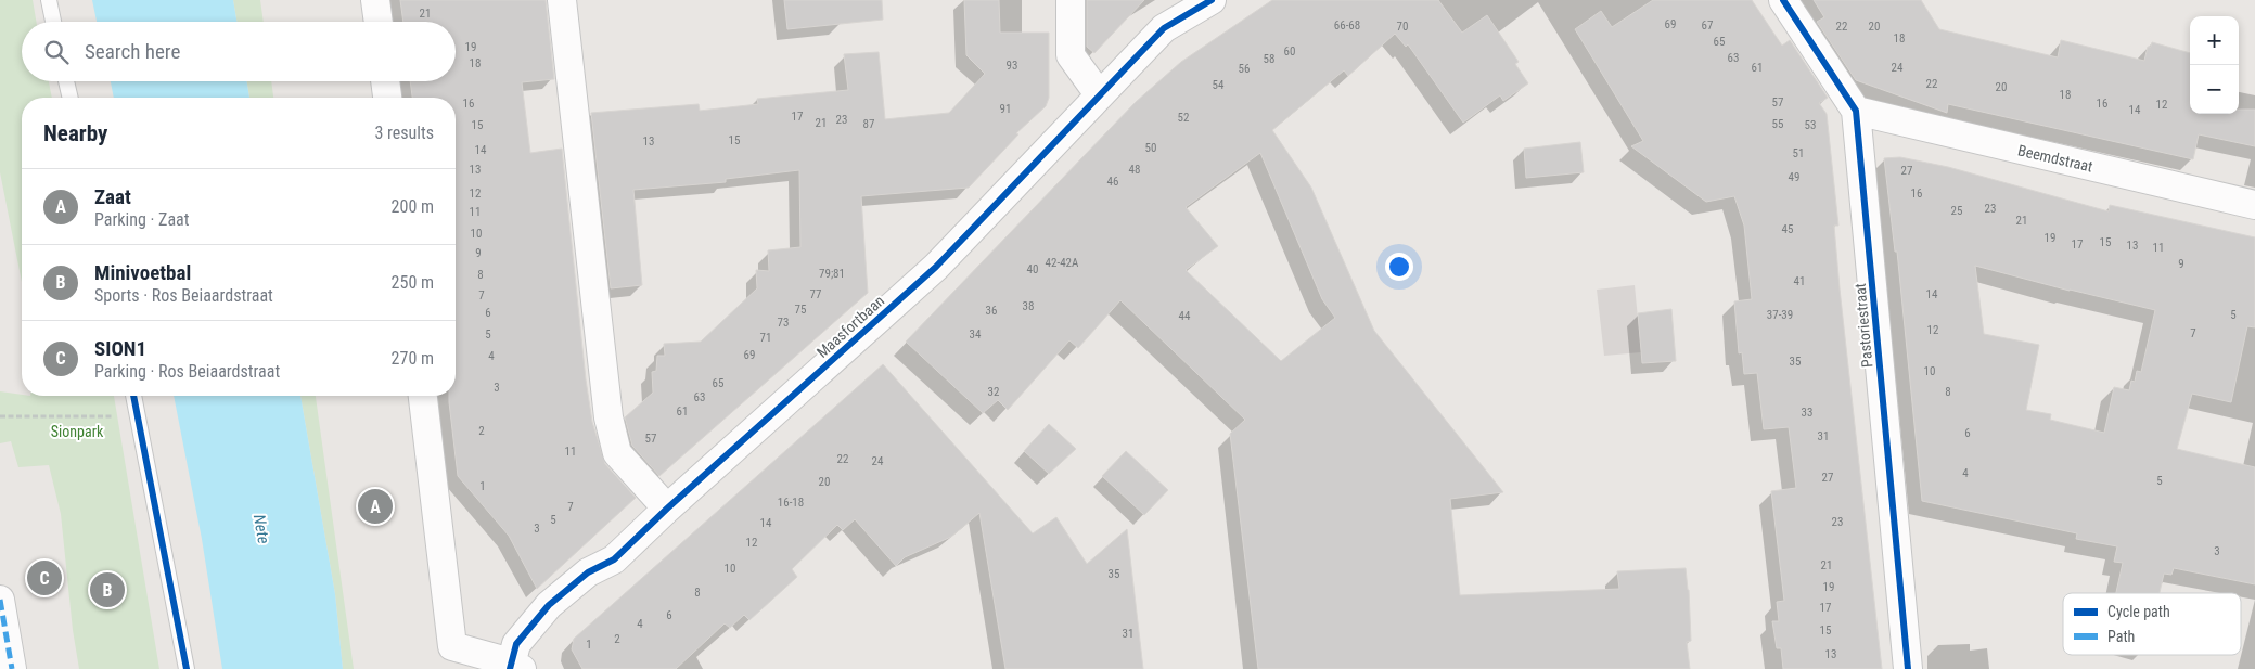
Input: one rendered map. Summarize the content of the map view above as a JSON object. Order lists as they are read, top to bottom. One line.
{"streets":{"street":["Beemdstraat","Pastoriestraat","Maasfortbaan"]},"crossings":[["Beemdstraat","Pastoriestraat"]],"water":["Nete"],"parks":["Sionpark"],"house_numbers":["21","69","66-68","67","70","22","20","18","65","19","60","63","58","18","93","61","24","56","22","54","20","18","57","16","16","12","91","14","17","52","23","21","87","55","15","53","15","13","50","14","51","13","48","27","49","46","12","16","23","25","11","21","45","10","19","15","17","13","11","9","42-42A","9","40","79;81","8","41","77","14","7","38","75","36","6","37-39","5","44","73","12","7","5","34","71","69","4","35","10","65","3","32","8","63","61","33","2","6","31","57","11","22","24","4","27","5","20","1","16-18","7","5","23","14","3","12","3","21","10","35","19","8","17","6","4","15","31","2","1","13"],"legend":["Cycle path","Path"],"page":{"map_buttons":["+","−"],"search":"Search here","heading":["Nearby","3 results"],"list":[{"mark":"A","name":"Zaat","note":"Parking · Zaat","value":"200 m"},{"mark":"B","name":"Minivoetbal","note":"Sports · Ros Beiaardstraat","value":"250 m"},{"mark":"C","name":"SION1","note":"Parking · Ros Beiaardstraat","value":"270 m"}],"pins":["A","C","B"]}}
